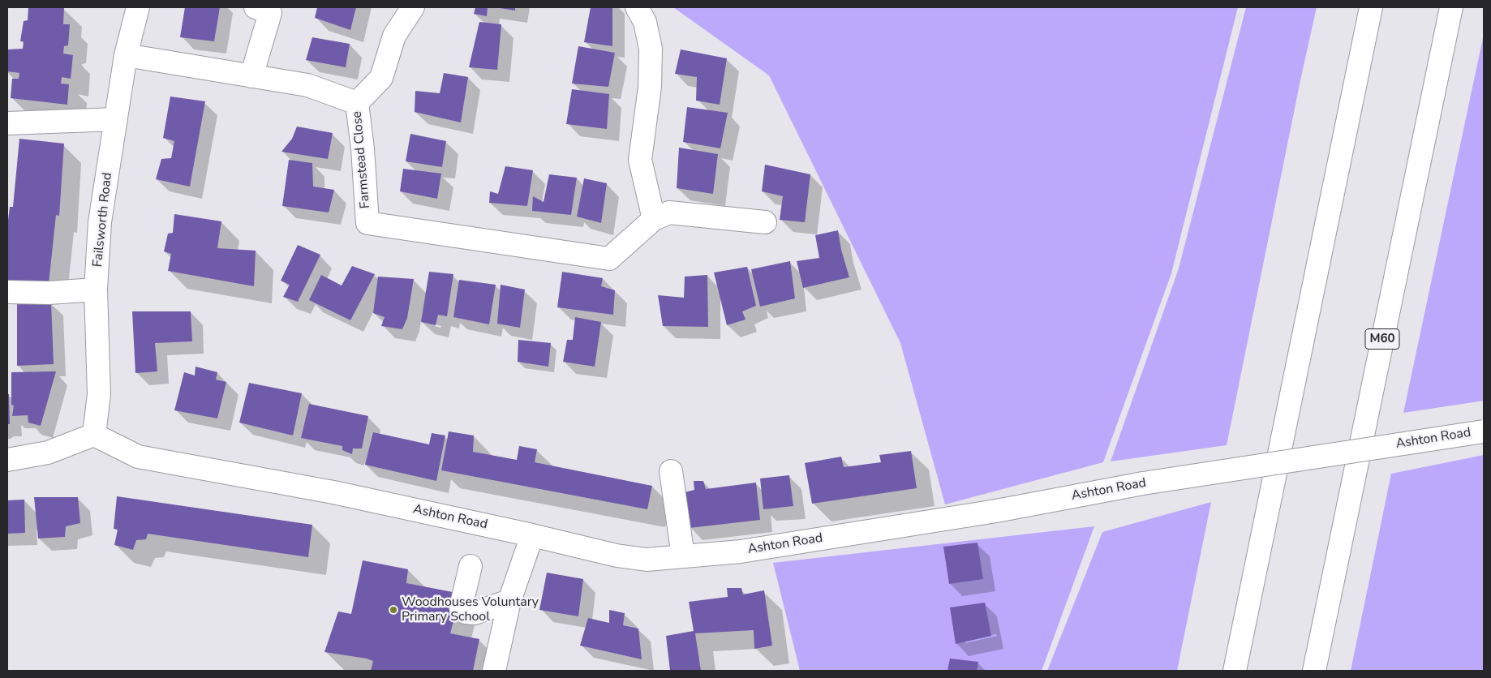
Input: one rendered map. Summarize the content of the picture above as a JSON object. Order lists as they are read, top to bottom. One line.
{"streets":{"main road":["Farmstead Close","Failsworth Road","M60","Ashton Road"]},"crossings":[["Farmstead Close","Failsworth Road"],["Failsworth Road","Ashton Road"]],"places":["Woodhouses Voluntary Primary School"]}
